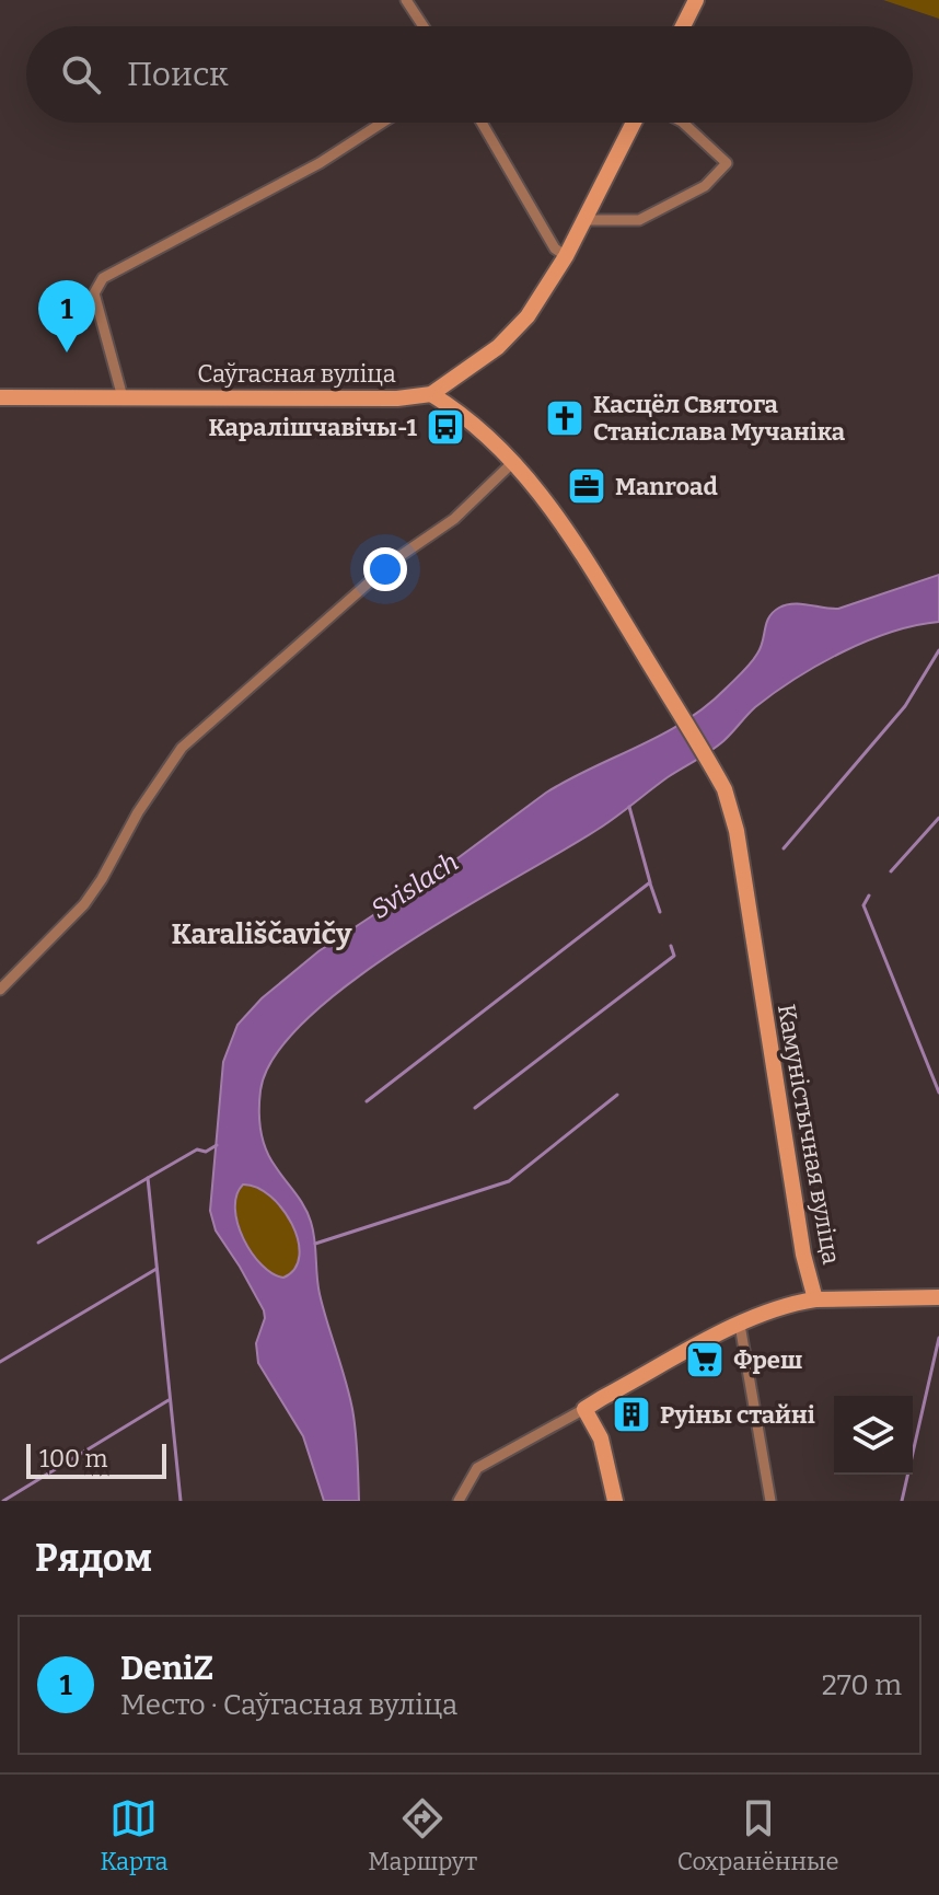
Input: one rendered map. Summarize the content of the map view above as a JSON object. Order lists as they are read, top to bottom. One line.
{"streets":{"street":["Саўгасная вуліца","Камуністычная вуліца"]},"crossings":[["Саўгасная вуліца","Камуністычная вуліца"]],"districts":["Karališčavičy"],"water":["Svislach"],"places":{"church":["Касцёл Святога Станіслава Мучаніка"],"bus stop":["Каралішчавічы-1"],"office":["Manroad"],"supermarket":["Фреш"],"building":["Руіны стайні"]},"scale_bar":"100 m","page":{"search":"Поиск","pins":"1","scale":"100 m","heading":"Рядом","list":[{"mark":"1","name":"DeniZ","note":"Место · Саўгасная вуліца","value":"270 m"}],"nav":["Карта","Маршрут","Сохранённые"]}}
